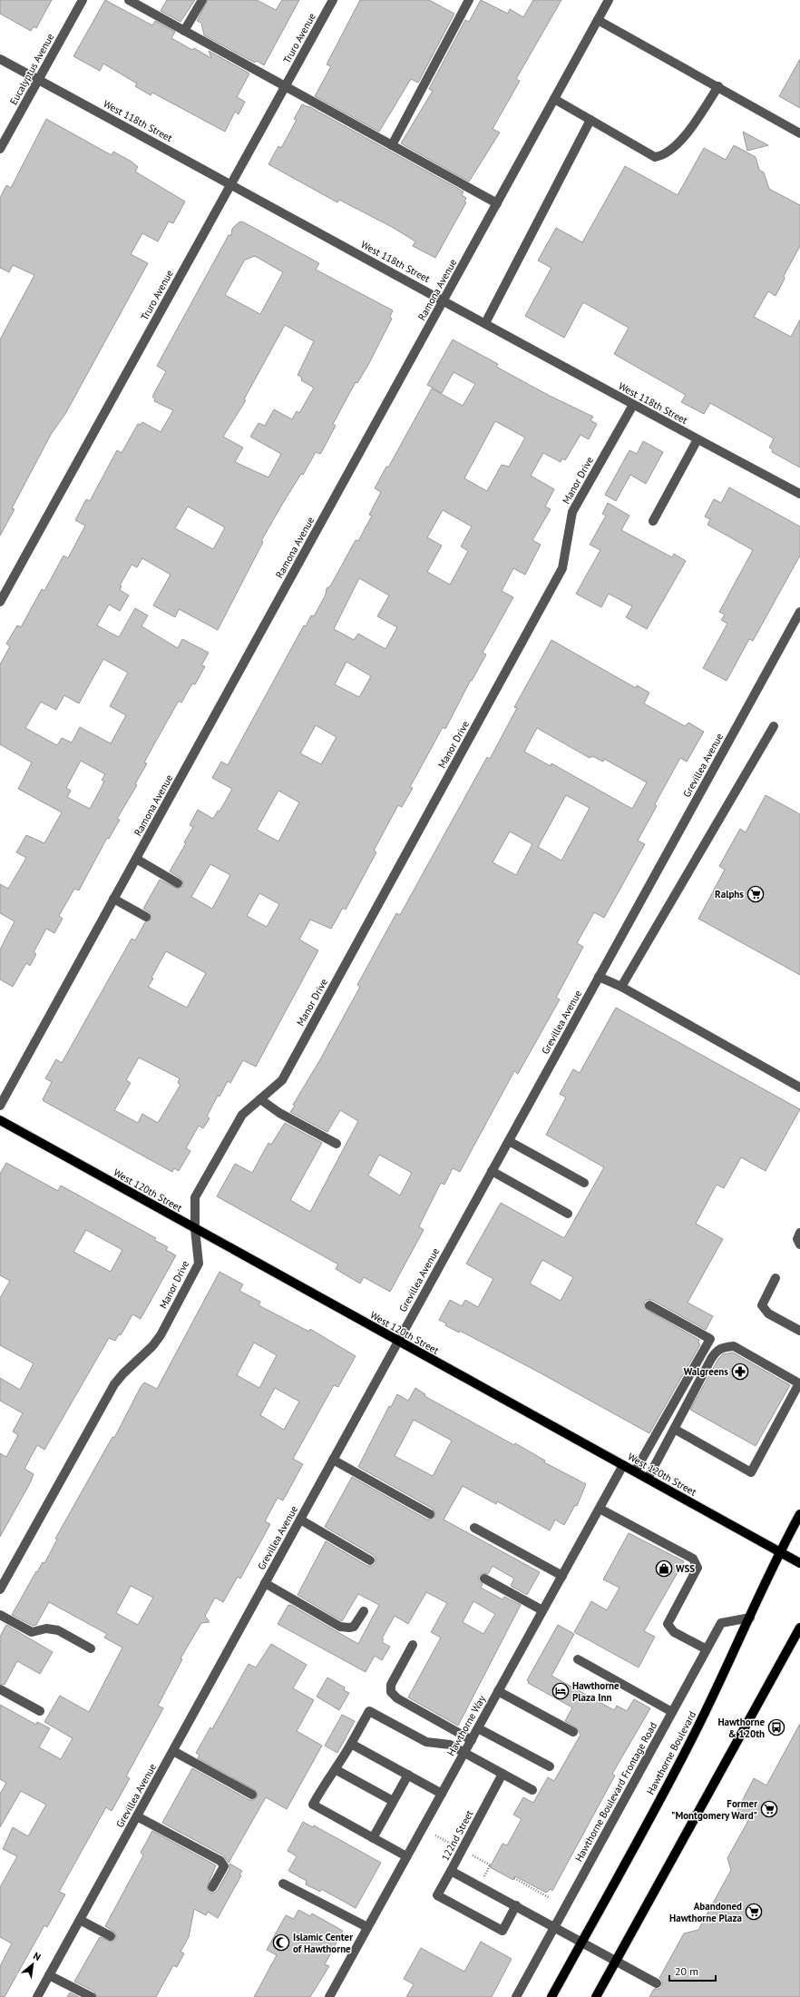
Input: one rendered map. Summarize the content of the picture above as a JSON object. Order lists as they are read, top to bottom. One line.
{"streets":{"main road":["West 120th Street","Hawthorne Boulevard"],"street":["Truro Avenue","Eucalyptus Avenue","West 118th Street","Ramona Avenue","Manor Drive","Grevillea Avenue","Hawthorne Way","Hawthorne Boulevard Frontage Road","122nd Street"]},"crossings":[["Truro Avenue","West 118th Street"],["Eucalyptus Avenue","West 118th Street"],["West 118th Street","Ramona Avenue"],["West 118th Street","Manor Drive"],["Manor Drive","West 120th Street"],["Grevillea Avenue","West 120th Street"],["West 120th Street","Hawthorne Way"],["West 120th Street","Hawthorne Boulevard"],["Hawthorne Boulevard","Hawthorne Boulevard Frontage Road"],["Hawthorne Boulevard","122nd Street"],["Hawthorne Boulevard Frontage Road","122nd Street"]],"places":{"supermarket":["Ralphs","Former \"Montgomery Ward\"","Abandoned Hawthorne Plaza"],"pharmacy":["Walgreens"],"shop":["WSS"],"hotel":["Hawthorne Plaza Inn"],"bus stop":["Hawthorne & 120th"],"mosque":["Islamic Center of Hawthorne"]},"scale_bar":"20 m","north":"top right"}
